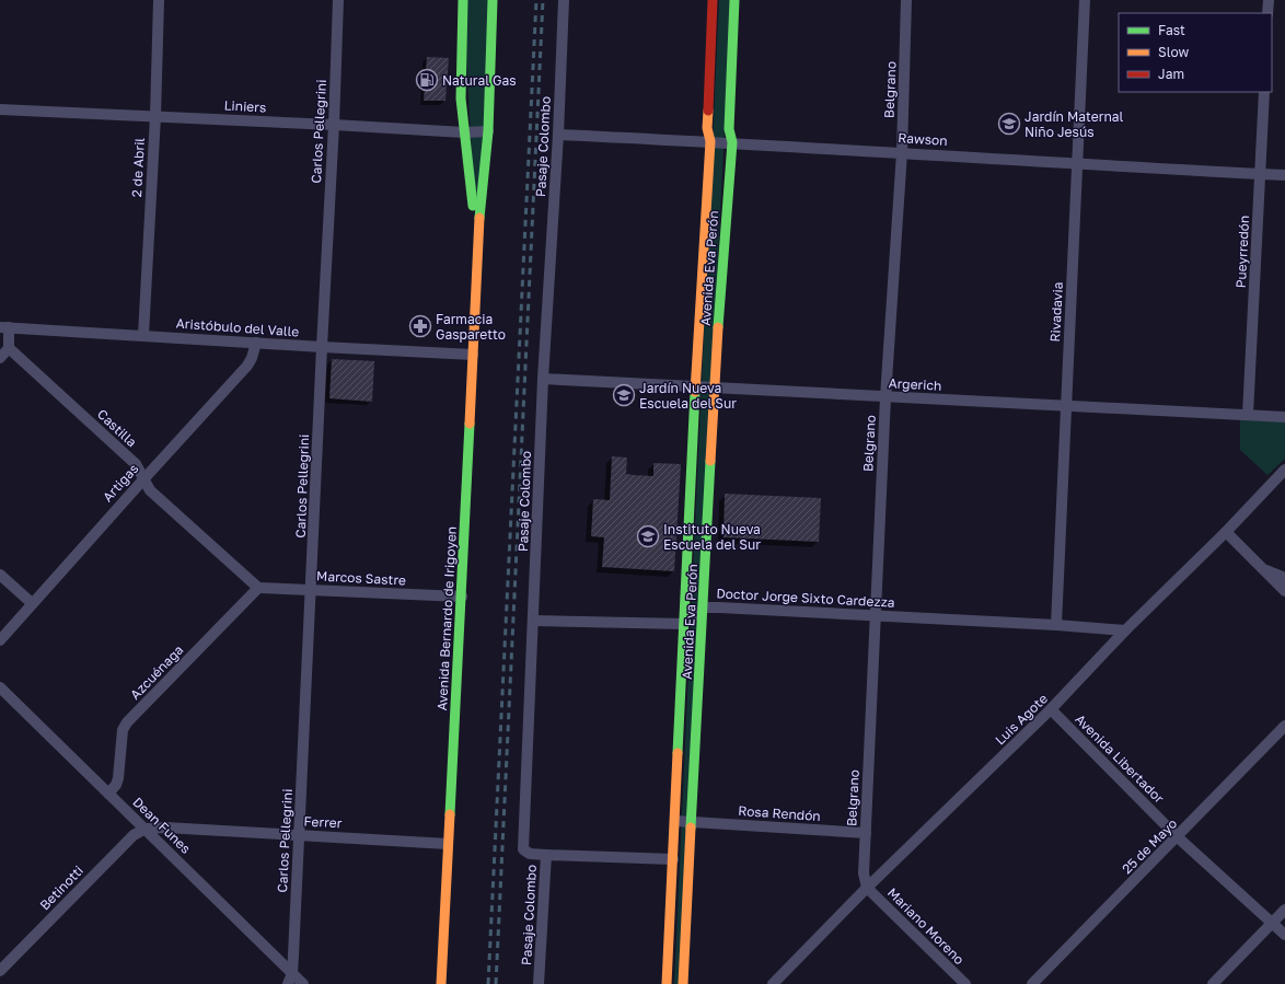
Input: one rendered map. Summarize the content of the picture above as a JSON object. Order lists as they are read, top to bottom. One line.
{"streets":{"street":["Belgrano","Liniers","Carlos Pellegrini","Rawson","Pasaje Colombo","2 de Abril","Pueyrredón","Avenida Eva Perón","Rivadavia","Aristóbulo del Valle","Argerich","Castilla","Artigas","Marcos Sastre","Doctor Jorge Sixto Cardezza","Avenida Bernardo de Irigoyen","Azcuénaga","Luis Agote","Avenida Libertador","Rosa Rendón","Ferrer","Dean Funes","25 de Mayo","Betinotti","Mariano Moreno"]},"crossings":[["Belgrano","Rawson"],["Belgrano","Argerich"],["Belgrano","Doctor Jorge Sixto Cardezza"],["Belgrano","Luis Agote"],["Belgrano","Rosa Rendón"],["Belgrano","Mariano Moreno"],["Liniers","Carlos Pellegrini"],["Liniers","2 de Abril"],["Carlos Pellegrini","Aristóbulo del Valle"],["Carlos Pellegrini","Marcos Sastre"],["Carlos Pellegrini","Ferrer"],["Carlos Pellegrini","Dean Funes"],["Rawson","Pasaje Colombo"],["Rawson","Pueyrredón"],["Rawson","Avenida Eva Perón"],["Rawson","Rivadavia"],["Pasaje Colombo","Argerich"],["2 de Abril","Aristóbulo del Valle"],["Pueyrredón","Argerich"],["Avenida Eva Perón","Argerich"],["Avenida Eva Perón","Doctor Jorge Sixto Cardezza"],["Avenida Eva Perón","Rosa Rendón"],["Rivadavia","Argerich"],["Rivadavia","Doctor Jorge Sixto Cardezza"],["Aristóbulo del Valle","Artigas"],["Aristóbulo del Valle","Avenida Bernardo de Irigoyen"],["Castilla","Artigas"],["Castilla","Marcos Sastre"],["Castilla","Azcuénaga"],["Marcos Sastre","Avenida Bernardo de Irigoyen"],["Marcos Sastre","Azcuénaga"],["Doctor Jorge Sixto Cardezza","Luis Agote"],["Avenida Bernardo de Irigoyen","Ferrer"],["Azcuénaga","Dean Funes"],["Luis Agote","Avenida Libertador"],["Luis Agote","Mariano Moreno"],["Avenida Libertador","25 de Mayo"],["Ferrer","Dean Funes"],["Ferrer","Betinotti"],["Dean Funes","Betinotti"]],"places":{"fuel station":["Natural Gas"],"school or university":["Jardín Maternal Niño Jesús","Jardín Nueva Escuela del Sur","Instituto Nueva Escuela del Sur"],"pharmacy":["Farmacia Gasparetto"]},"legend":["Fast","Slow","Jam"]}
